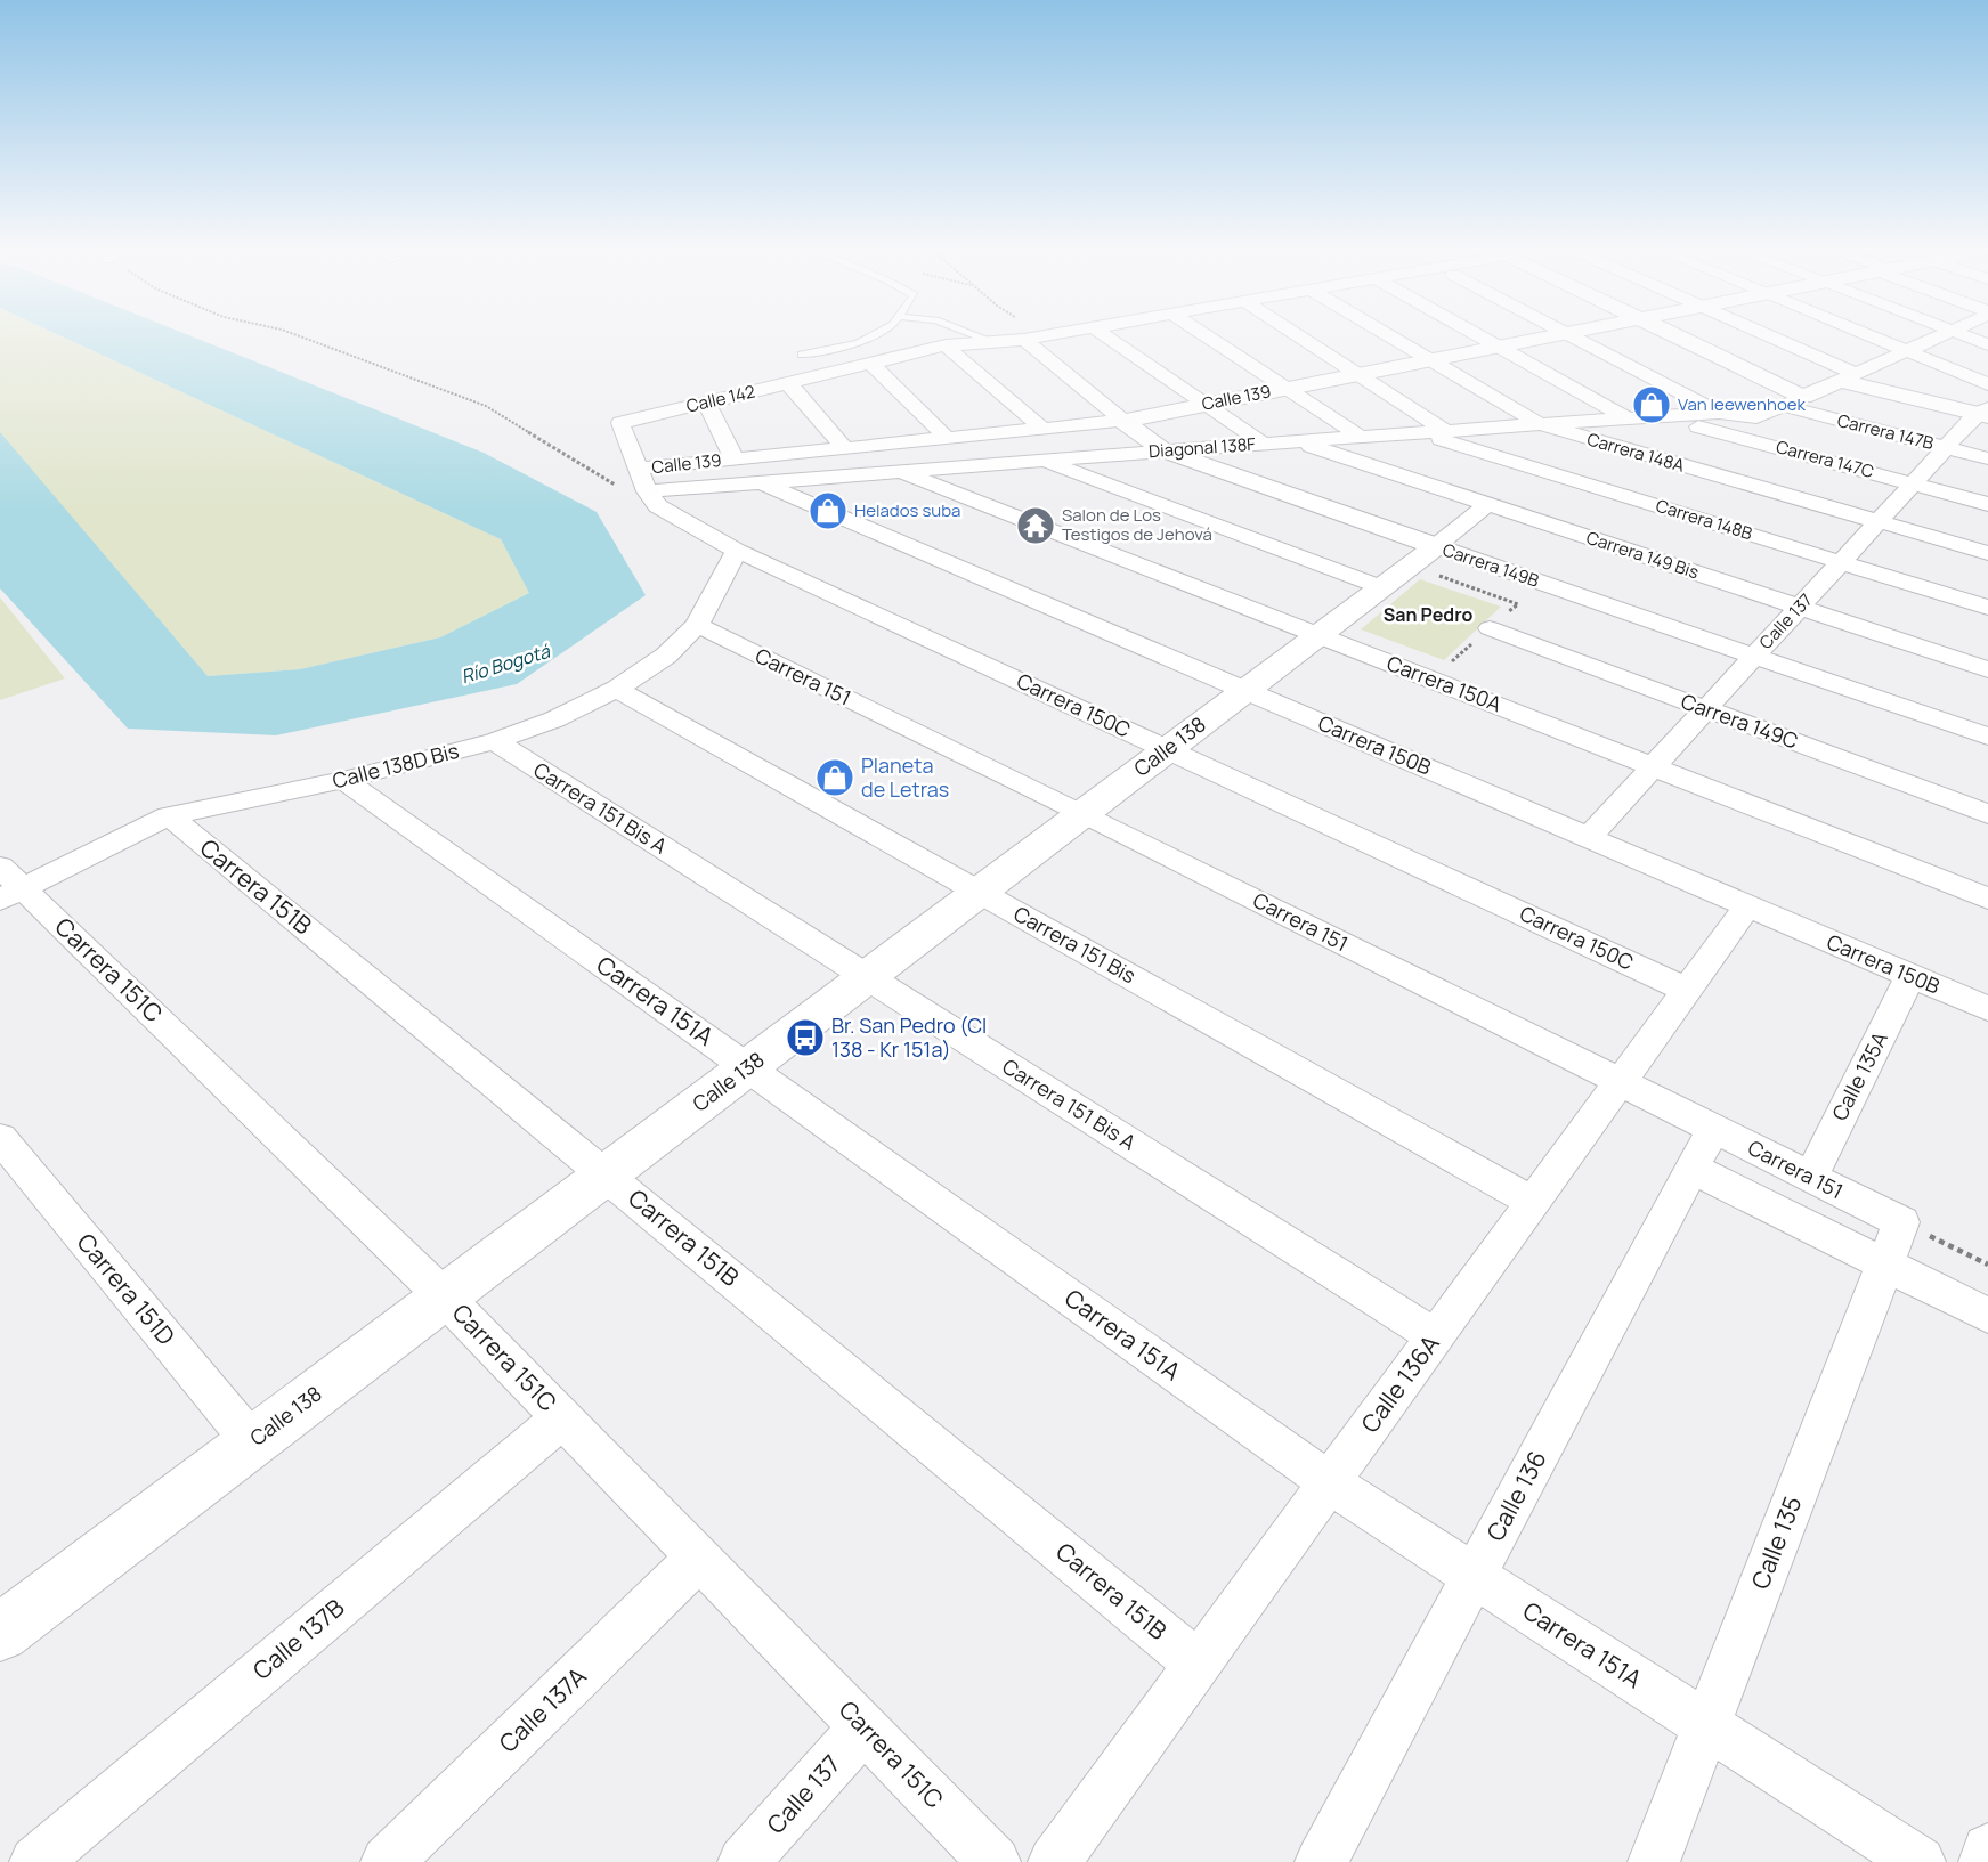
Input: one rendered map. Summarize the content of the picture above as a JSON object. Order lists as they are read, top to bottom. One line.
{"streets":{"main road":["Calle 139","Carrera 147B","Carrera 149B","Calle 138"],"street":["Calle 142","Diagonal 138F","Carrera 148A","Carrera 147C","Carrera 148B","Carrera 149 Bis","Calle 137","Carrera 151","Carrera 150A","Carrera 150C","Carrera 149C","Carrera 150B","Calle 138D Bis","Carrera 151 Bis A","Carrera 151B","Carrera 151 Bis","Carrera 151C","Carrera 151A","Calle 135A","Carrera 151D","Calle 136A","Calle 136","Calle 135","Calle 137B","Calle 137A"]},"crossings":[["Calle 139","Calle 142"],["Calle 139","Carrera 148A"],["Calle 139","Carrera 149B"],["Calle 142","Carrera 149B"],["Carrera 147B","Diagonal 138F"],["Carrera 147B","Calle 137"],["Diagonal 138F","Carrera 148A"],["Diagonal 138F","Carrera 147C"],["Diagonal 138F","Carrera 148B"],["Diagonal 138F","Carrera 149 Bis"],["Diagonal 138F","Carrera 149B"],["Diagonal 138F","Carrera 150A"],["Diagonal 138F","Carrera 150C"],["Diagonal 138F","Carrera 150B"],["Carrera 148A","Calle 137"],["Carrera 147C","Calle 137"],["Carrera 148B","Calle 137"],["Carrera 149 Bis","Calle 137"],["Carrera 149 Bis","Calle 138"],["Carrera 149B","Calle 137"],["Carrera 149B","Calle 138"],["Calle 137","Carrera 150A"],["Calle 137","Carrera 149C"],["Calle 137","Carrera 150B"],["Calle 137","Carrera 151C"],["Carrera 151","Calle 138"],["Carrera 151","Calle 138D Bis"],["Carrera 151","Calle 135A"],["Carrera 151","Calle 136A"],["Carrera 151","Calle 136"],["Carrera 151","Calle 135"],["Carrera 150A","Calle 138"],["Carrera 150C","Calle 138"],["Carrera 150C","Calle 138D Bis"],["Carrera 150C","Calle 136A"],["Carrera 150B","Calle 138"],["Carrera 150B","Calle 135A"],["Carrera 150B","Calle 136A"],["Calle 138","Carrera 151 Bis A"],["Calle 138","Carrera 151B"],["Calle 138","Carrera 151 Bis"],["Calle 138","Carrera 151C"],["Calle 138","Carrera 151A"],["Calle 138","Carrera 151D"],["Calle 138D Bis","Carrera 151 Bis A"],["Calle 138D Bis","Carrera 151B"],["Calle 138D Bis","Carrera 151 Bis"],["Calle 138D Bis","Carrera 151C"],["Calle 138D Bis","Carrera 151A"],["Carrera 151 Bis A","Calle 136A"],["Carrera 151B","Calle 136A"],["Carrera 151 Bis","Calle 136A"],["Carrera 151C","Calle 137B"],["Carrera 151C","Calle 137A"],["Carrera 151A","Calle 136A"],["Carrera 151A","Calle 136"],["Carrera 151A","Calle 135"]],"districts":["San Pedro"],"water":["Río Bogotá"],"places":{"shop":["Van leewenhoek","Helados suba","Planeta de Letras"],"temple":["Salon de Los Testigos de Jehová"],"bus stop":["Br. San Pedro (Cl 138 - Kr 151a)"]}}
